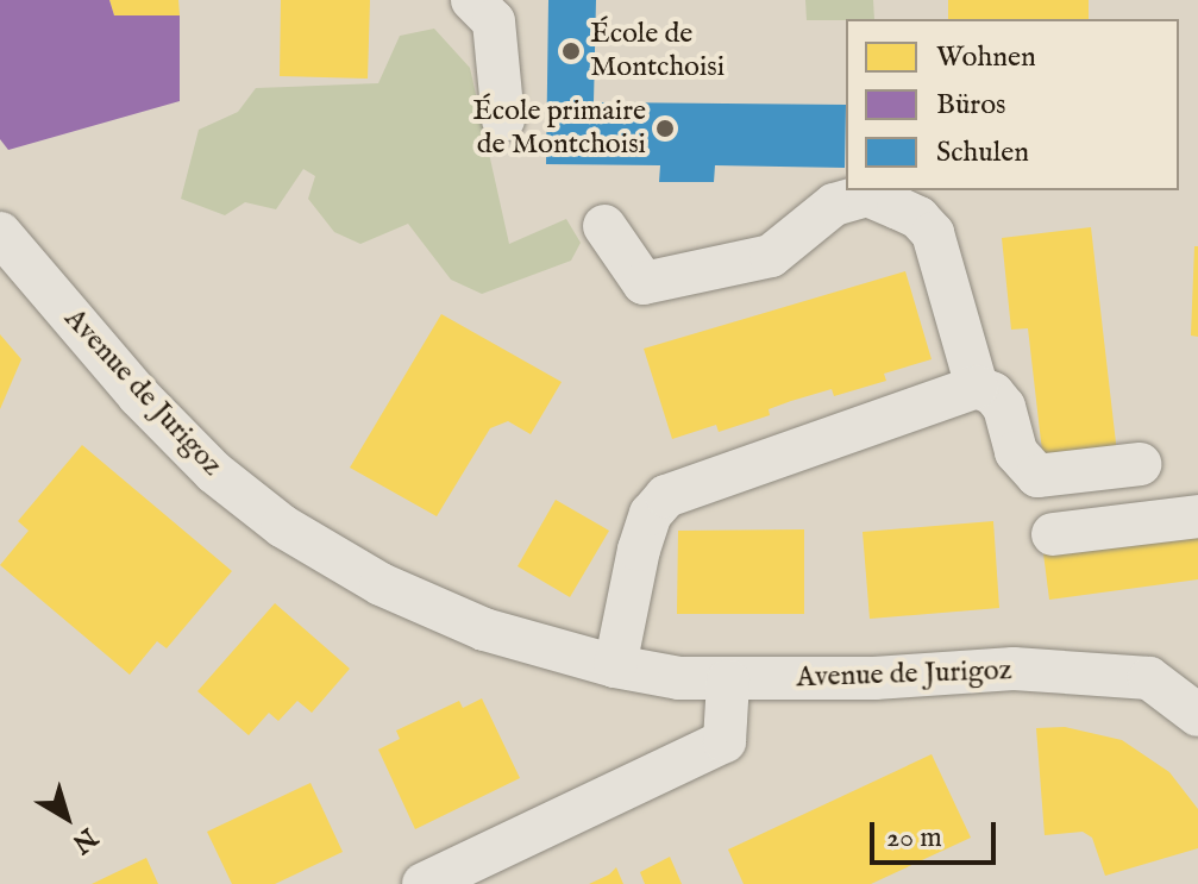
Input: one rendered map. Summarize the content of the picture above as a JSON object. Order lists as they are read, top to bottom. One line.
{"streets":{"street":["Avenue de Jurigoz"]},"places":["École de Montchoisi","École primaire de Montchoisi"],"legend":["Wohnen","Büros","Schulen"],"scale_bar":"20 m","north":"bottom right"}
